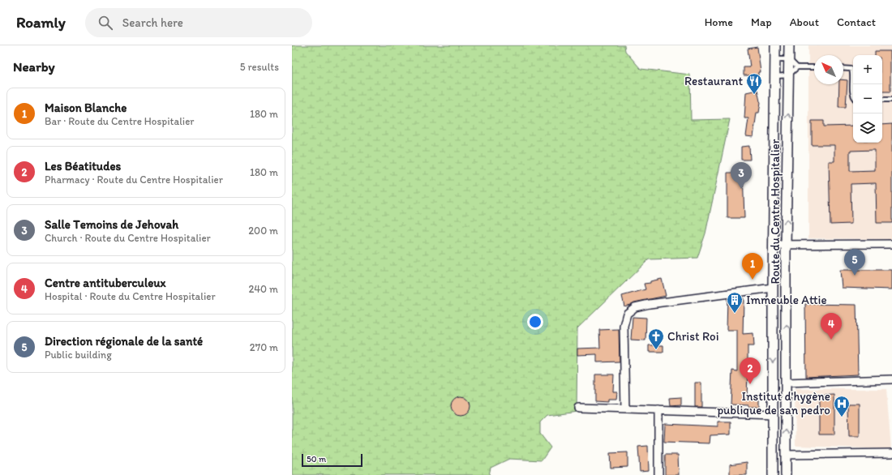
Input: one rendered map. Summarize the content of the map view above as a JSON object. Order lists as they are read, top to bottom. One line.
{"streets":{"street":["Route du Centre Hospitalier"]},"places":{"restaurant":["Restaurant"],"building":["Immeuble Attie"],"church":["Christ Roi"],"hospital":["Institut d'hygène publique de san pedro"]},"scale_bar":"50 m","north":"top left","page":{"header":"Roamly","search":"Search here","nav":["Home","Map","About","Contact"],"heading":["Nearby","5 results"],"map_buttons":["+","−"],"list":[{"mark":"1","name":"Maison Blanche","note":"Bar · Route du Centre Hospitalier","value":"180 m"},{"mark":"2","name":"Les Béatitudes","note":"Pharmacy · Route du Centre Hospitalier","value":"180 m"},{"mark":"3","name":"Salle Temoins de Jehovah","note":"Church · Route du Centre Hospitalier","value":"200 m"},{"mark":"4","name":"Centre antituberculeux","note":"Hospital · Route du Centre Hospitalier","value":"240 m"},{"mark":"5","name":"Direction régionale de la santé","note":"Public building","value":"270 m"}],"pins":["3","5","1","4","2"],"scale":"50 m"}}
